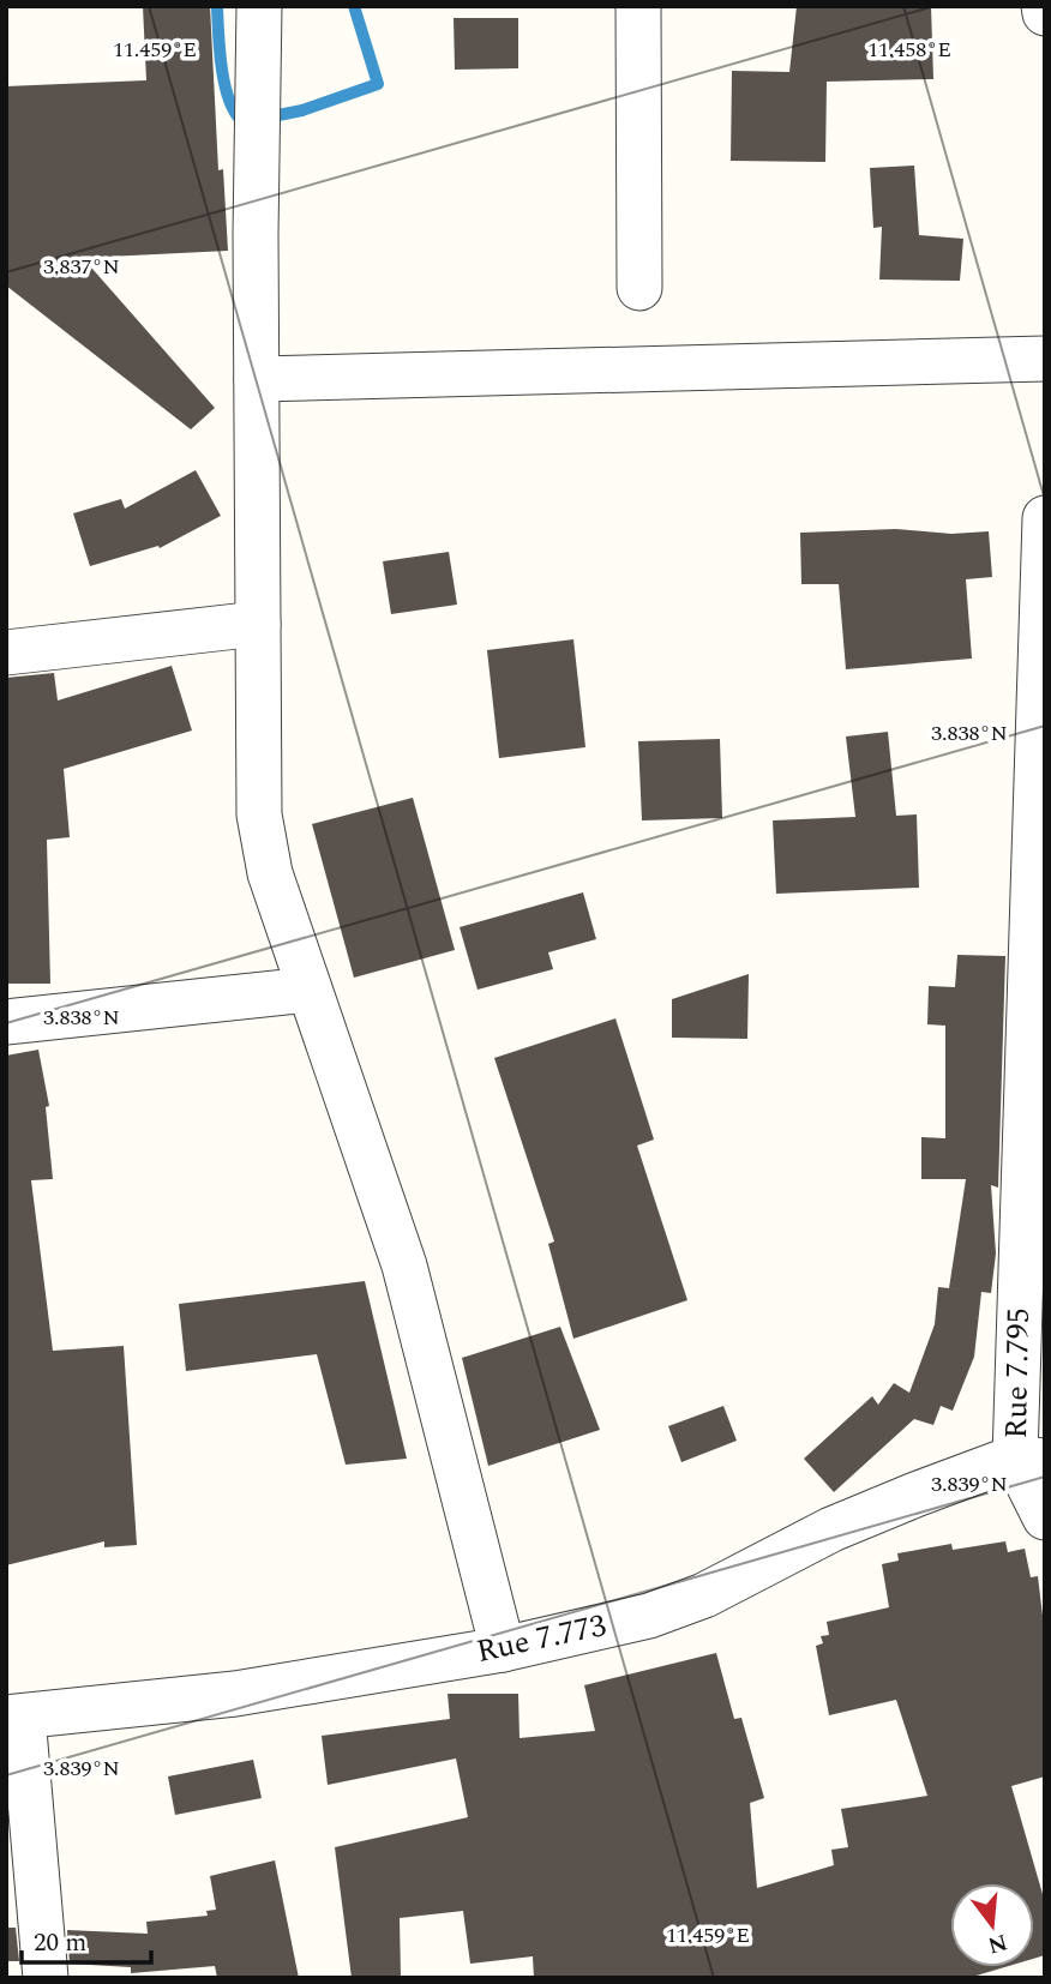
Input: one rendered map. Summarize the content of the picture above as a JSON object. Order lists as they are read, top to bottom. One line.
{"streets":{"street":["Rue 7.795","Rue 7.773"]},"crossings":[["Rue 7.795","Rue 7.773"]],"scale_bar":"20 m","north":"bottom","coordinates":["11.459°E","11.458°E","3.837°N","3.838°N","3.839°N"]}
